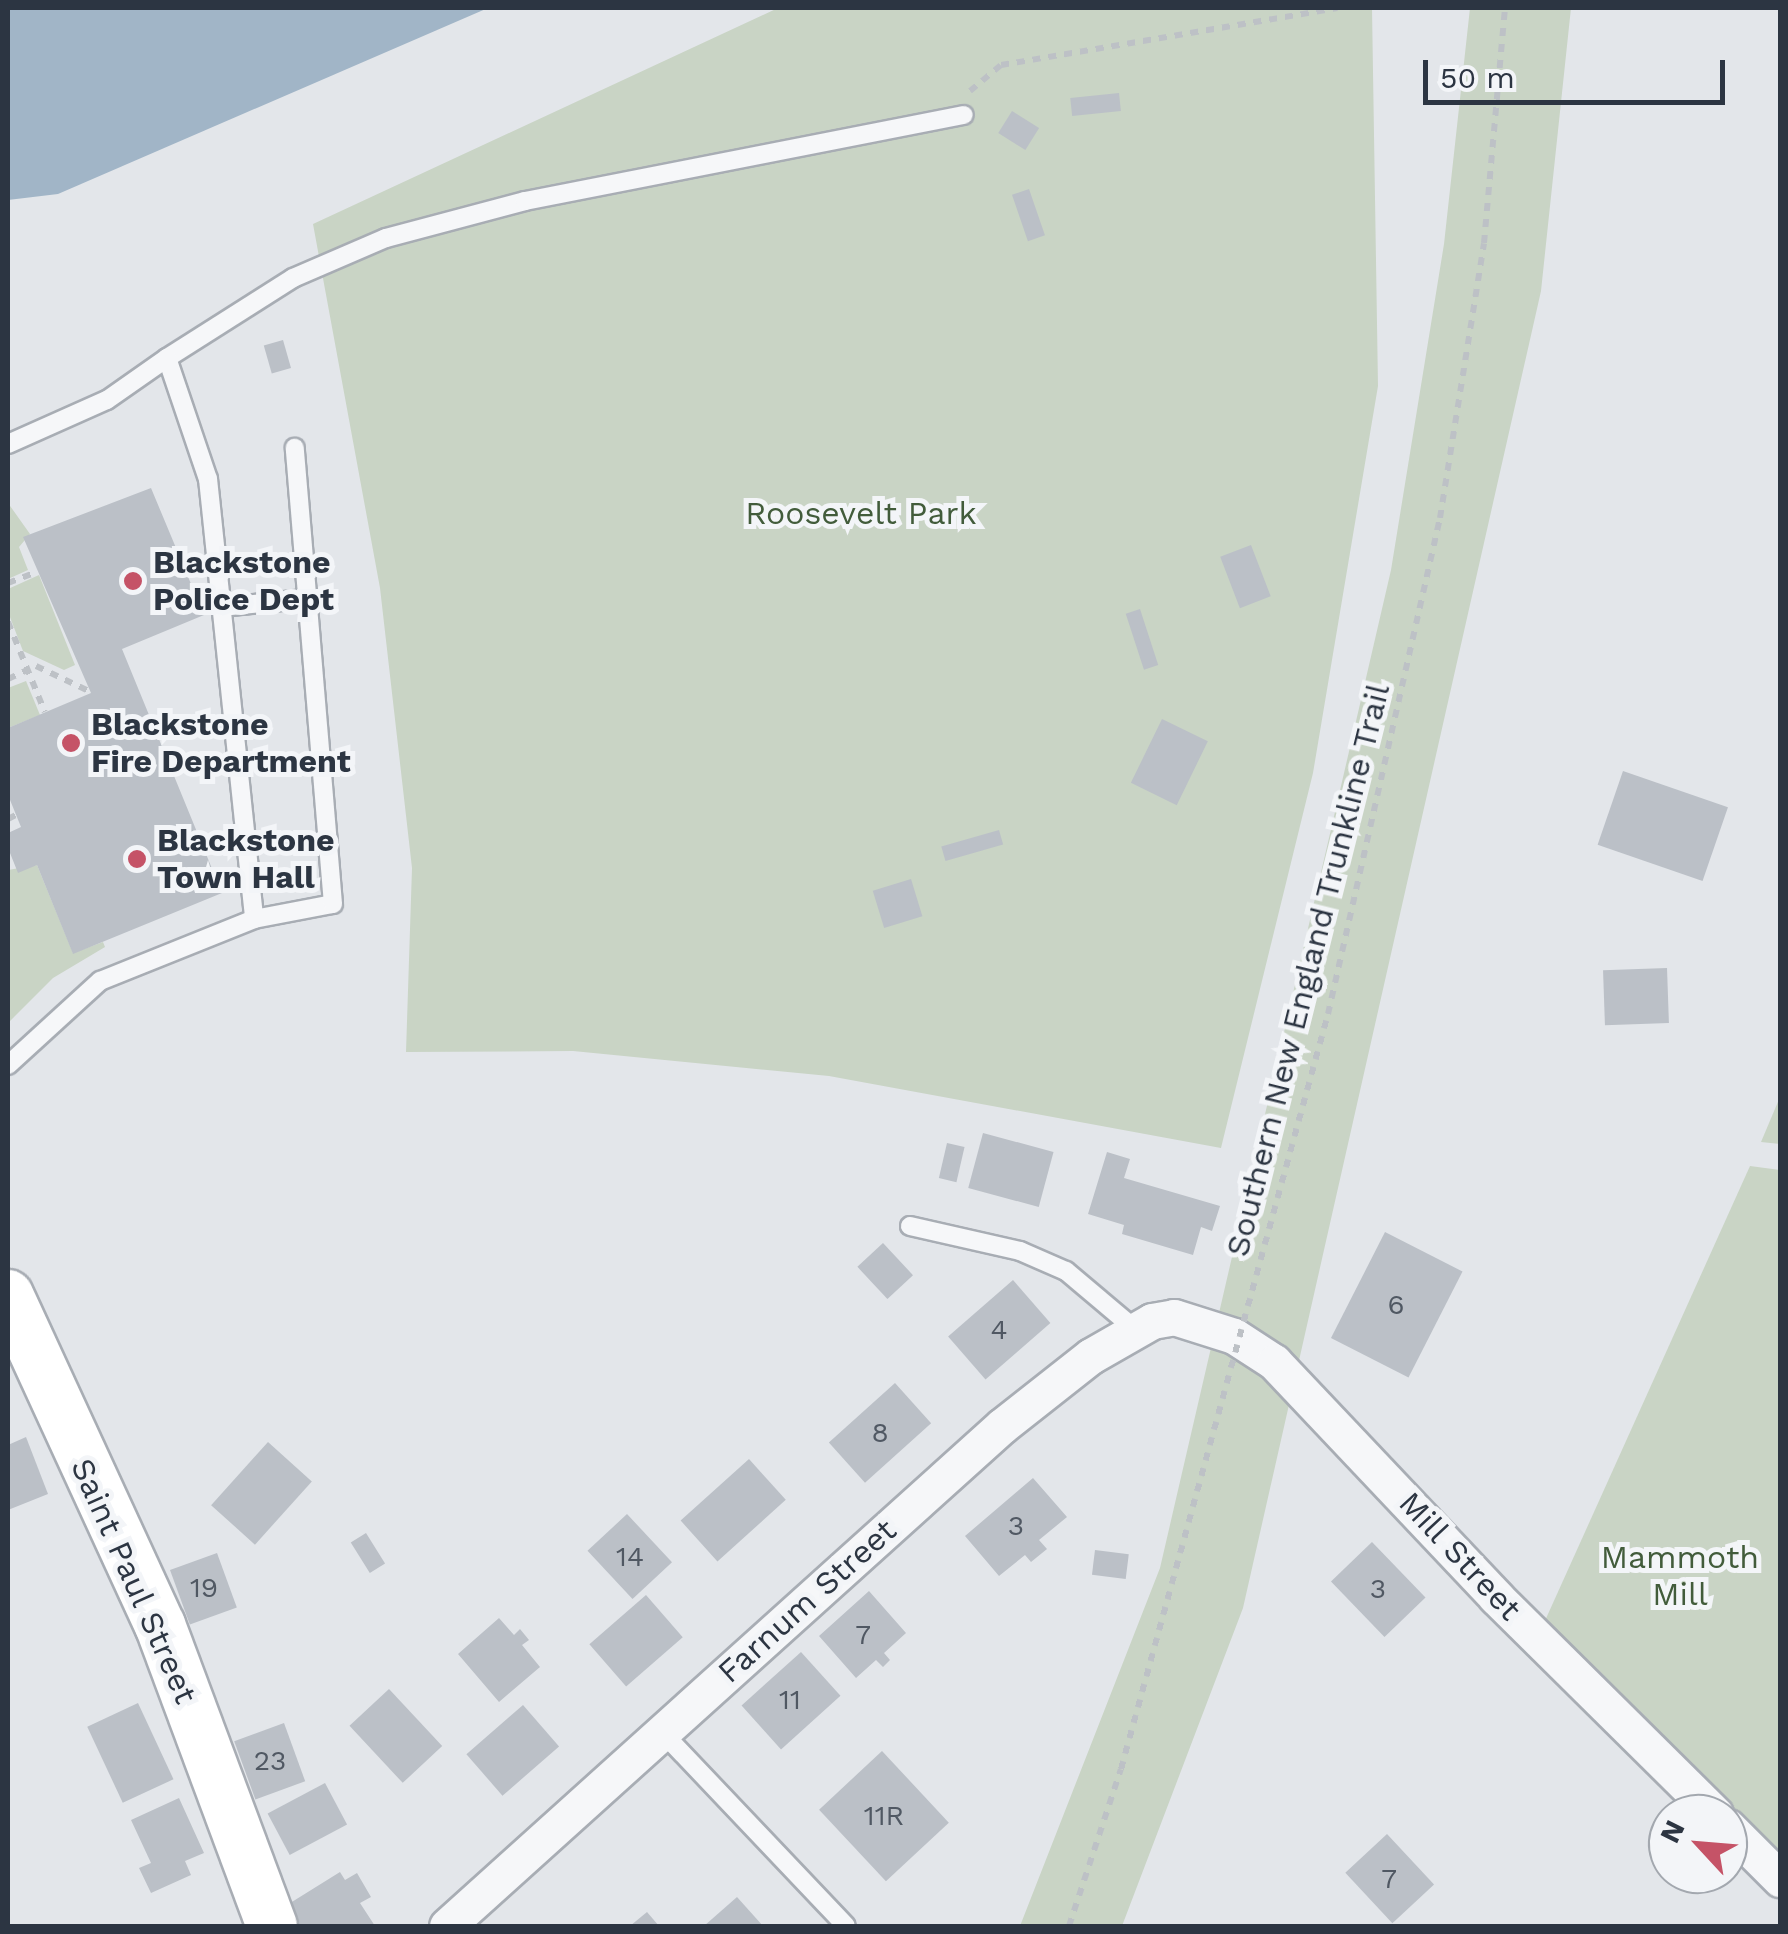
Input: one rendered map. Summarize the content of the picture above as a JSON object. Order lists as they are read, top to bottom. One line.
{"streets":{"main road":["Saint Paul Street"],"street":["Mill Street","Farnum Street"],"path":["Southern New England Trunkline Trail"]},"crossings":[["Mill Street","Farnum Street"]],"parks":["Roosevelt Park","Mammoth Mill"],"places":["Blackstone Police Dept","Blackstone Fire Department","Blackstone Town Hall"],"house_numbers":["6","4","8","3","14","19","3","7","11","23","11R","7"],"scale_bar":"50 m","north":"top left"}
